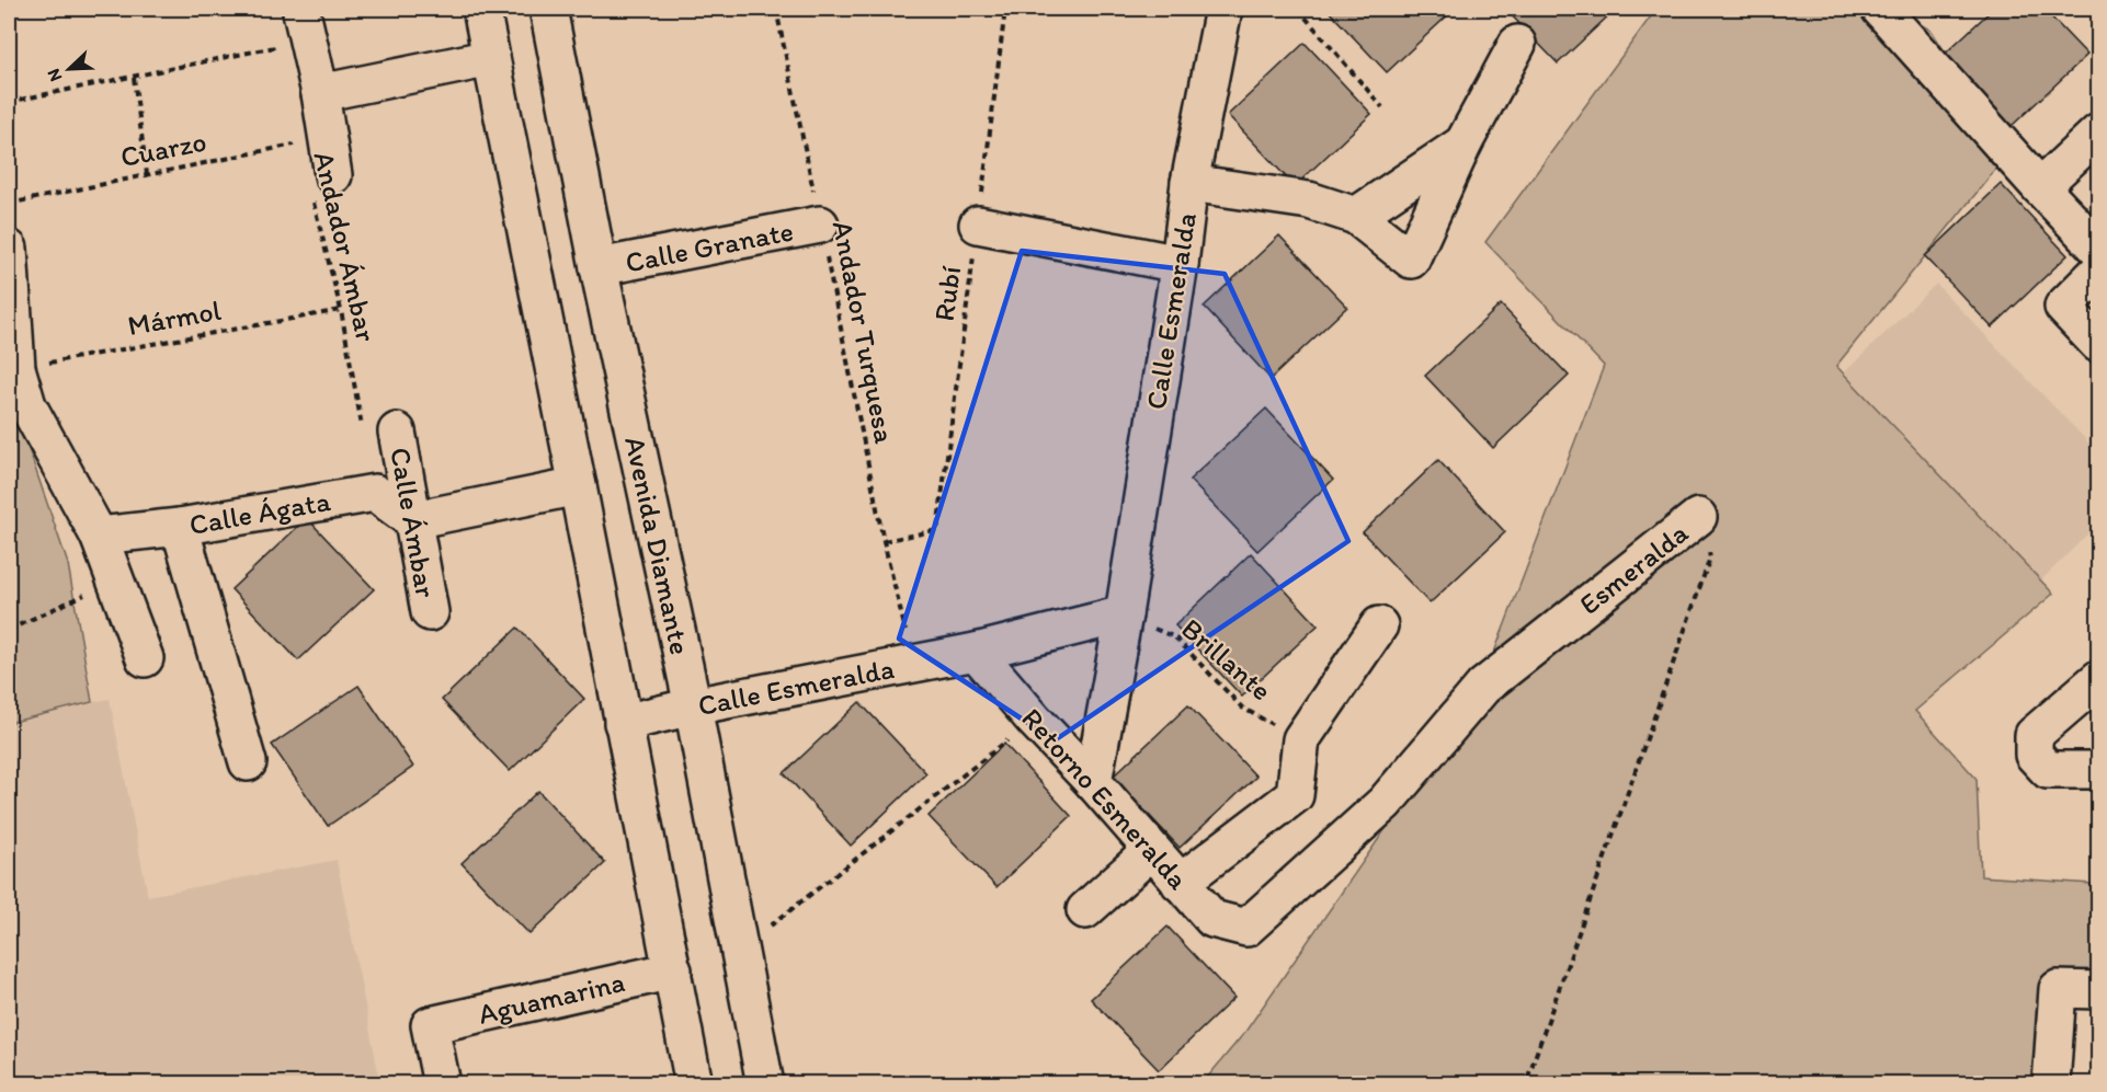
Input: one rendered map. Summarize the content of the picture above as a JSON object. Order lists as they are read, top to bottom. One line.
{"streets":{"street":["Calle Granate","Calle Esmeralda","Calle Ágata","Calle Ámbar","Avenida Diamante","Esmeralda","Retorno Esmeralda","Aguamarina"],"path":["Cuarzo","Andador Ámbar","Rubí","Mármol","Andador Turquesa","Brillante"]},"crossings":[["Andador Ámbar","Mármol"],["Andador Ámbar","Calle Ámbar"],["Calle Granate","Andador Turquesa"],["Calle Granate","Avenida Diamante"],["Rubí","Andador Turquesa"],["Calle Esmeralda","Andador Turquesa"],["Calle Esmeralda","Avenida Diamante"],["Calle Esmeralda","Brillante"],["Calle Esmeralda","Retorno Esmeralda"],["Calle Ágata","Calle Ámbar"],["Esmeralda","Retorno Esmeralda"]],"north":"bottom left"}
